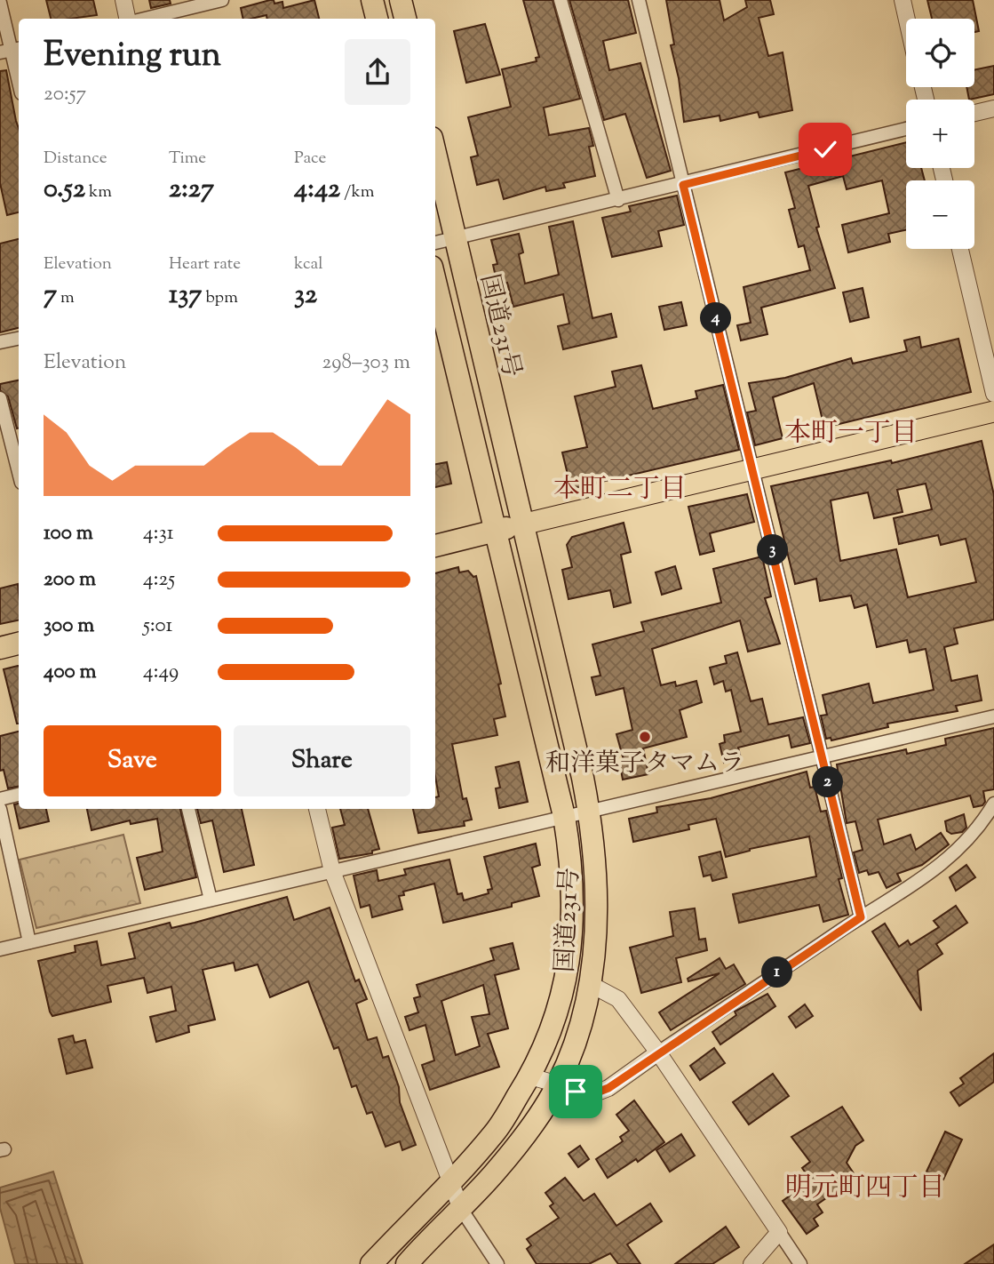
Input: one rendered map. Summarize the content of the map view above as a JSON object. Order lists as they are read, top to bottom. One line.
{"streets":{"highway":["国道231号"]},"districts":["本町一丁目","本町二丁目","明元町四丁目"],"places":["和洋菓子タマムラ"],"page":{"map_buttons":["+","−"],"heading":["Evening run","20:57"],"stats":[["Distance","0.52 km"],["Time","2:27"],["Pace","4:42 /km"],["Elevation","7 m"],["Heart rate","137 bpm"],["kcal","32"]],"pins":["4","3","2","1"],"chart":["Elevation","298–303 m"],"list":[{"name":"100 m","note":"4:31"},{"name":"200 m","note":"4:25"},{"name":"300 m","note":"5:01"},{"name":"400 m","note":"4:49"}],"buttons":["Save","Share"]}}
